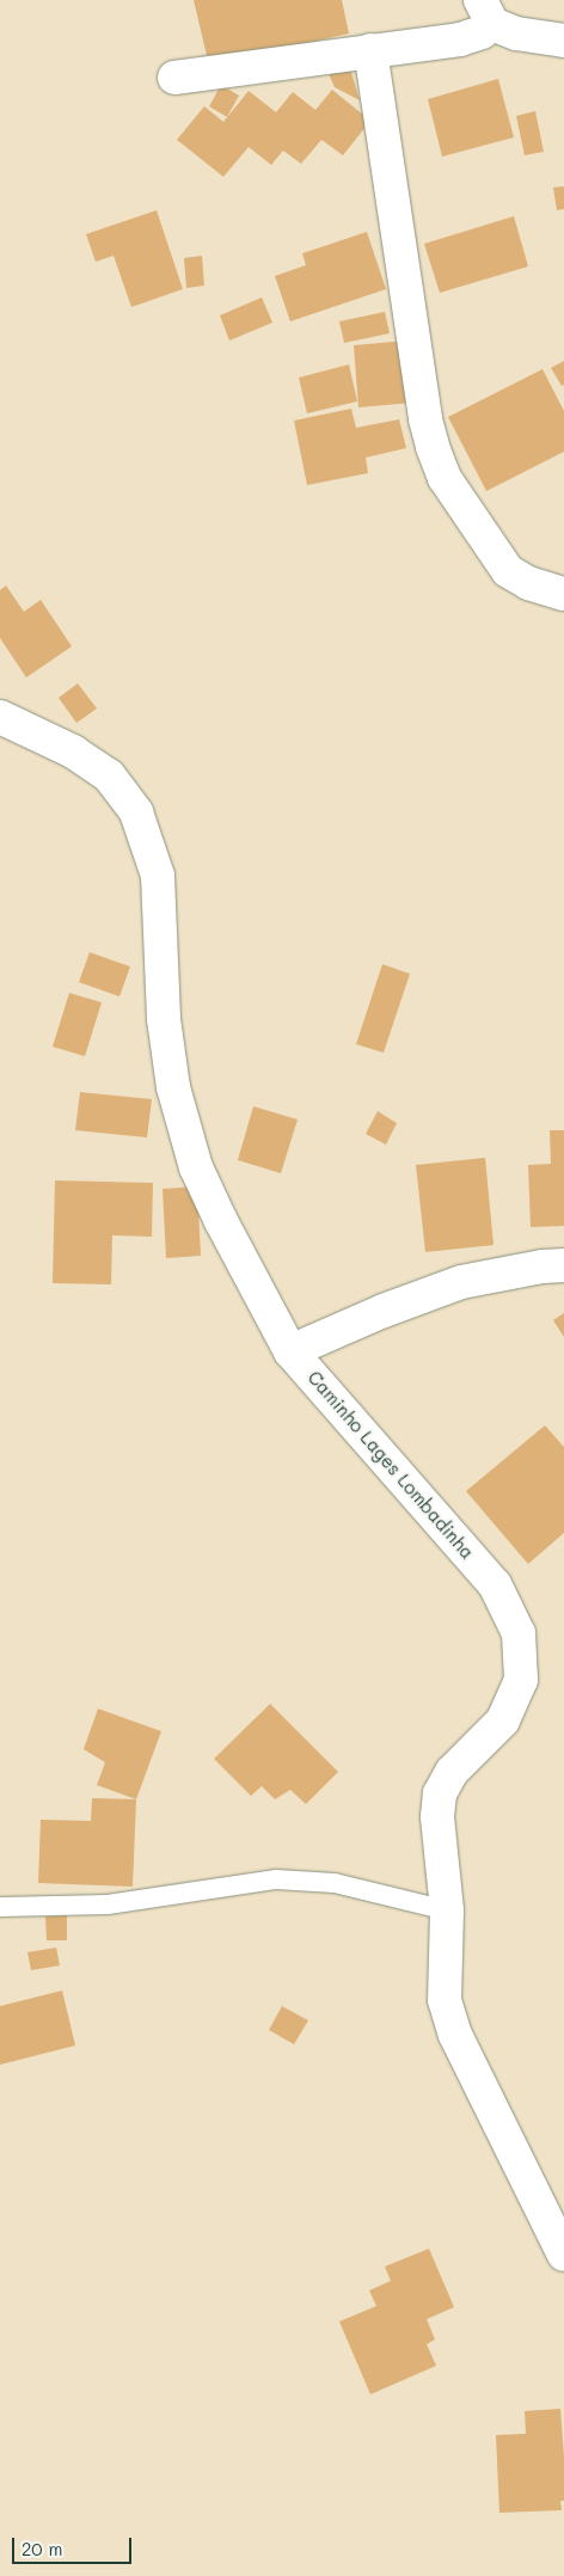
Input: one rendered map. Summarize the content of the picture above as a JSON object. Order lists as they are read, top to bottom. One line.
{"streets":{"street":["Caminho Lages Lombadinha"]},"scale_bar":"20 m"}
